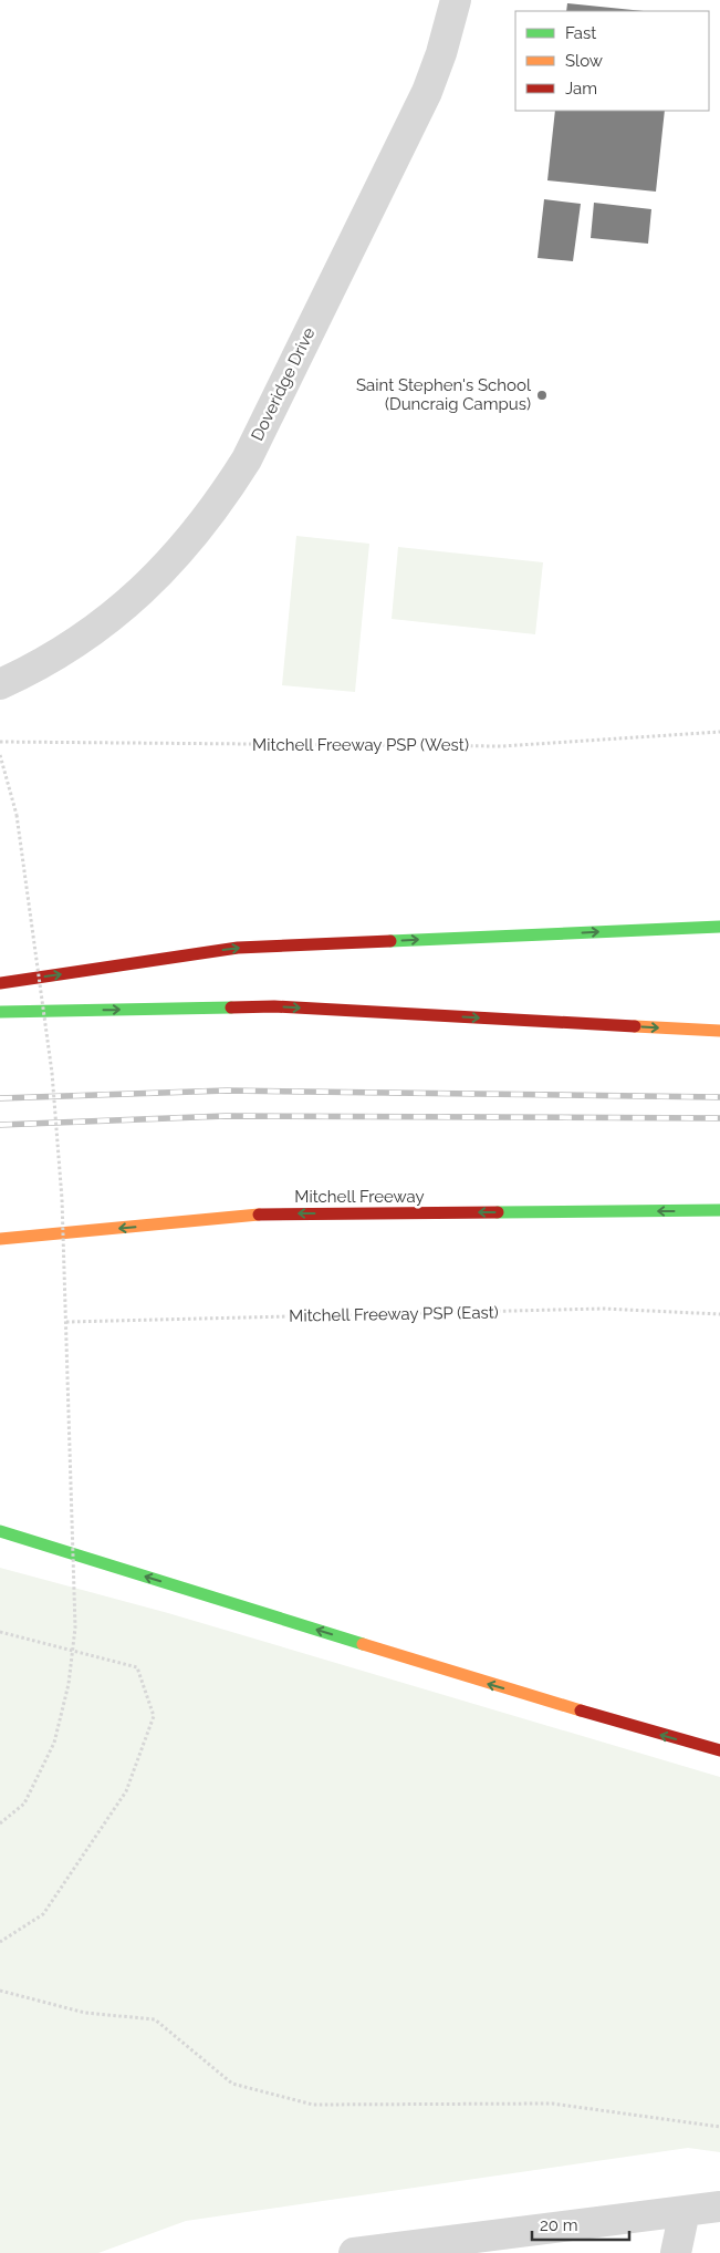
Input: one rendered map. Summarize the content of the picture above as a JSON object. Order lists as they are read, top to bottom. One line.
{"streets":{"highway":["Mitchell Freeway"],"street":["Doveridge Drive"],"path":["Mitchell Freeway PSP (West)","Mitchell Freeway PSP (East)"]},"one_way":["Mitchell Freeway"],"places":["Saint Stephen's School (Duncraig Campus)"],"legend":["Fast","Slow","Jam"],"scale_bar":"20 m"}
